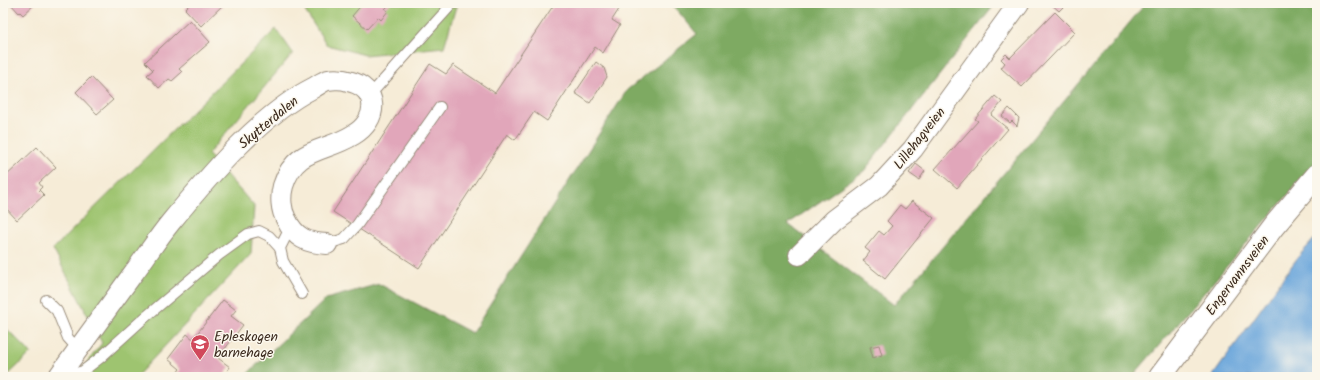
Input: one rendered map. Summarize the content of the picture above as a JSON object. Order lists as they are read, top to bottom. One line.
{"streets":{"main road":["Engervannsveien"],"street":["Skytterdalen","Lillehagveien"]},"places":{"school or university":["Epleskogen barnehage"]}}
